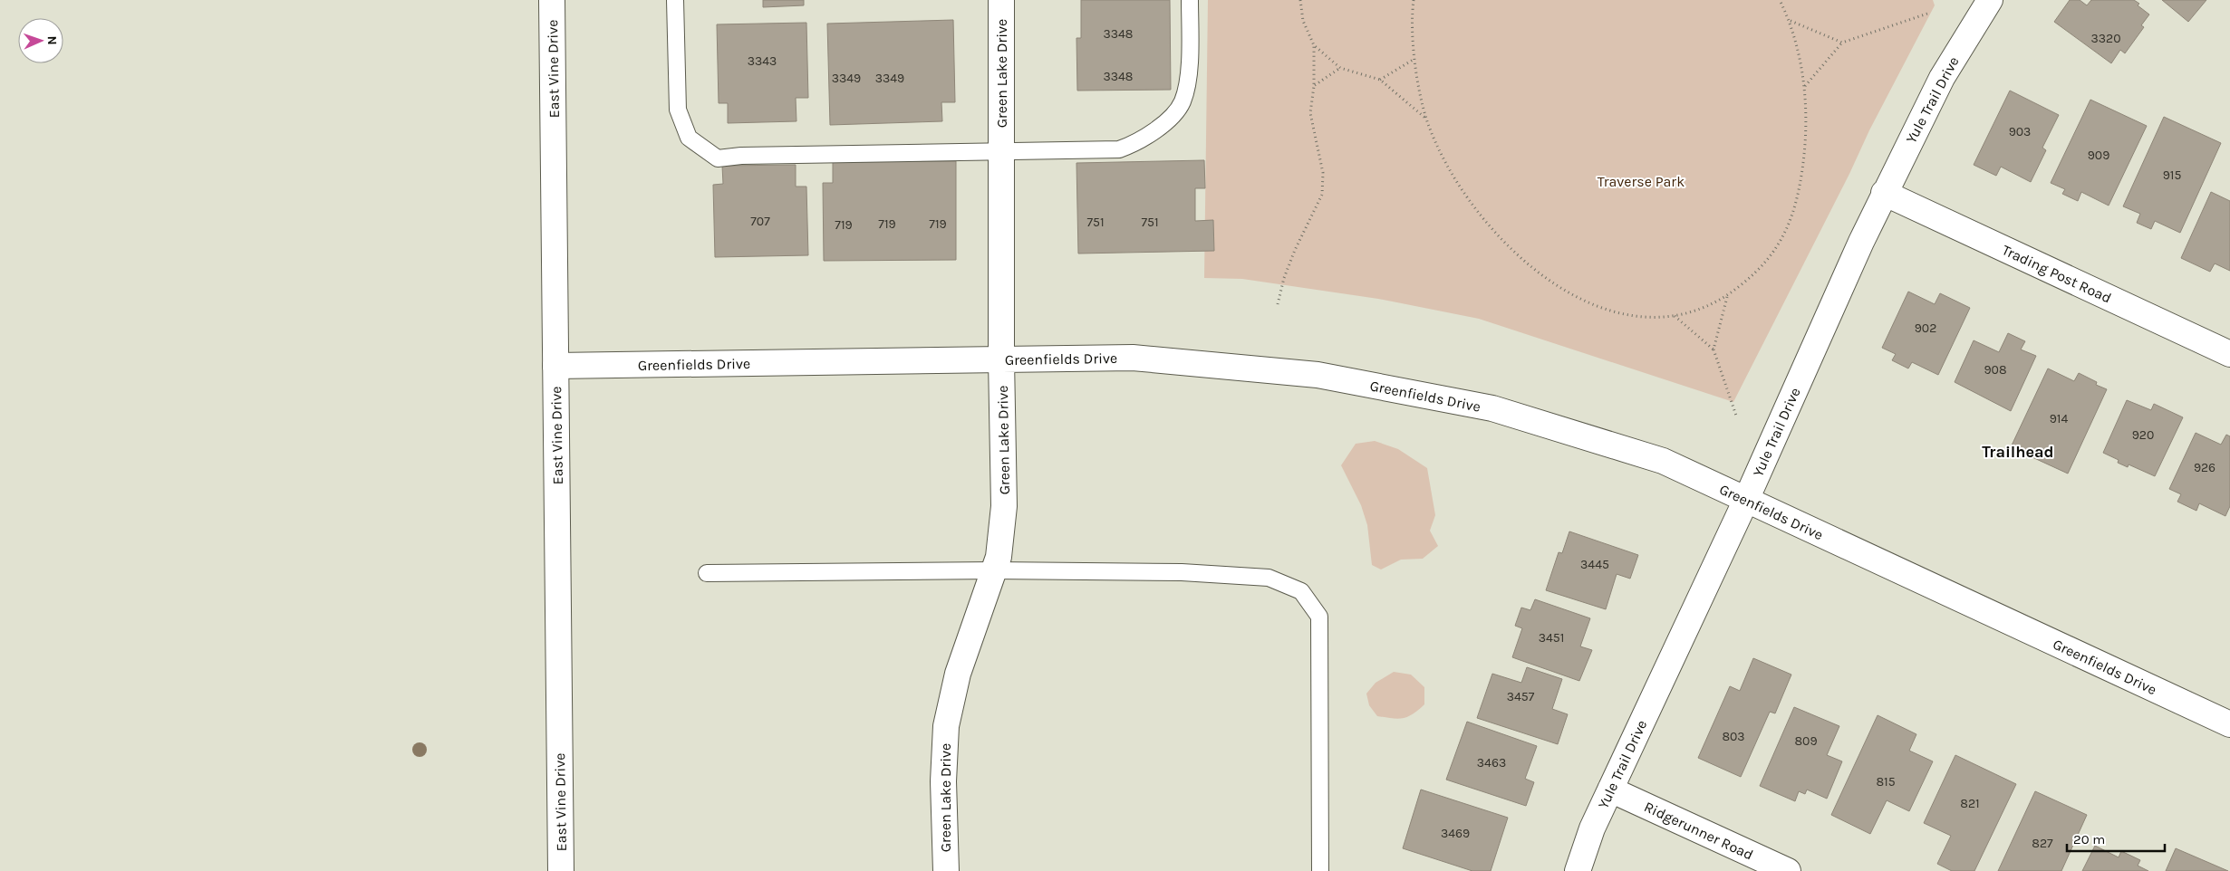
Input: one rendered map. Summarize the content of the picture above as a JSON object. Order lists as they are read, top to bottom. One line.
{"streets":{"street":["East Vine Drive","Green Lake Drive","Yule Trail Drive","Trading Post Road","Greenfields Drive","Ridgerunner Road"]},"crossings":[["East Vine Drive","Greenfields Drive"],["Green Lake Drive","Greenfields Drive"],["Yule Trail Drive","Trading Post Road"],["Yule Trail Drive","Greenfields Drive"],["Yule Trail Drive","Ridgerunner Road"]],"districts":["Trailhead"],"parks":["Traverse Park"],"house_numbers":["3348","3320","3343","3348","3349","3349","903","909","915","707","751","751","719","719","719","902","908","914","920","926","3445","3451","3457","803","809","3463","815","821","3469","827"],"scale_bar":"20 m","north":"right"}
